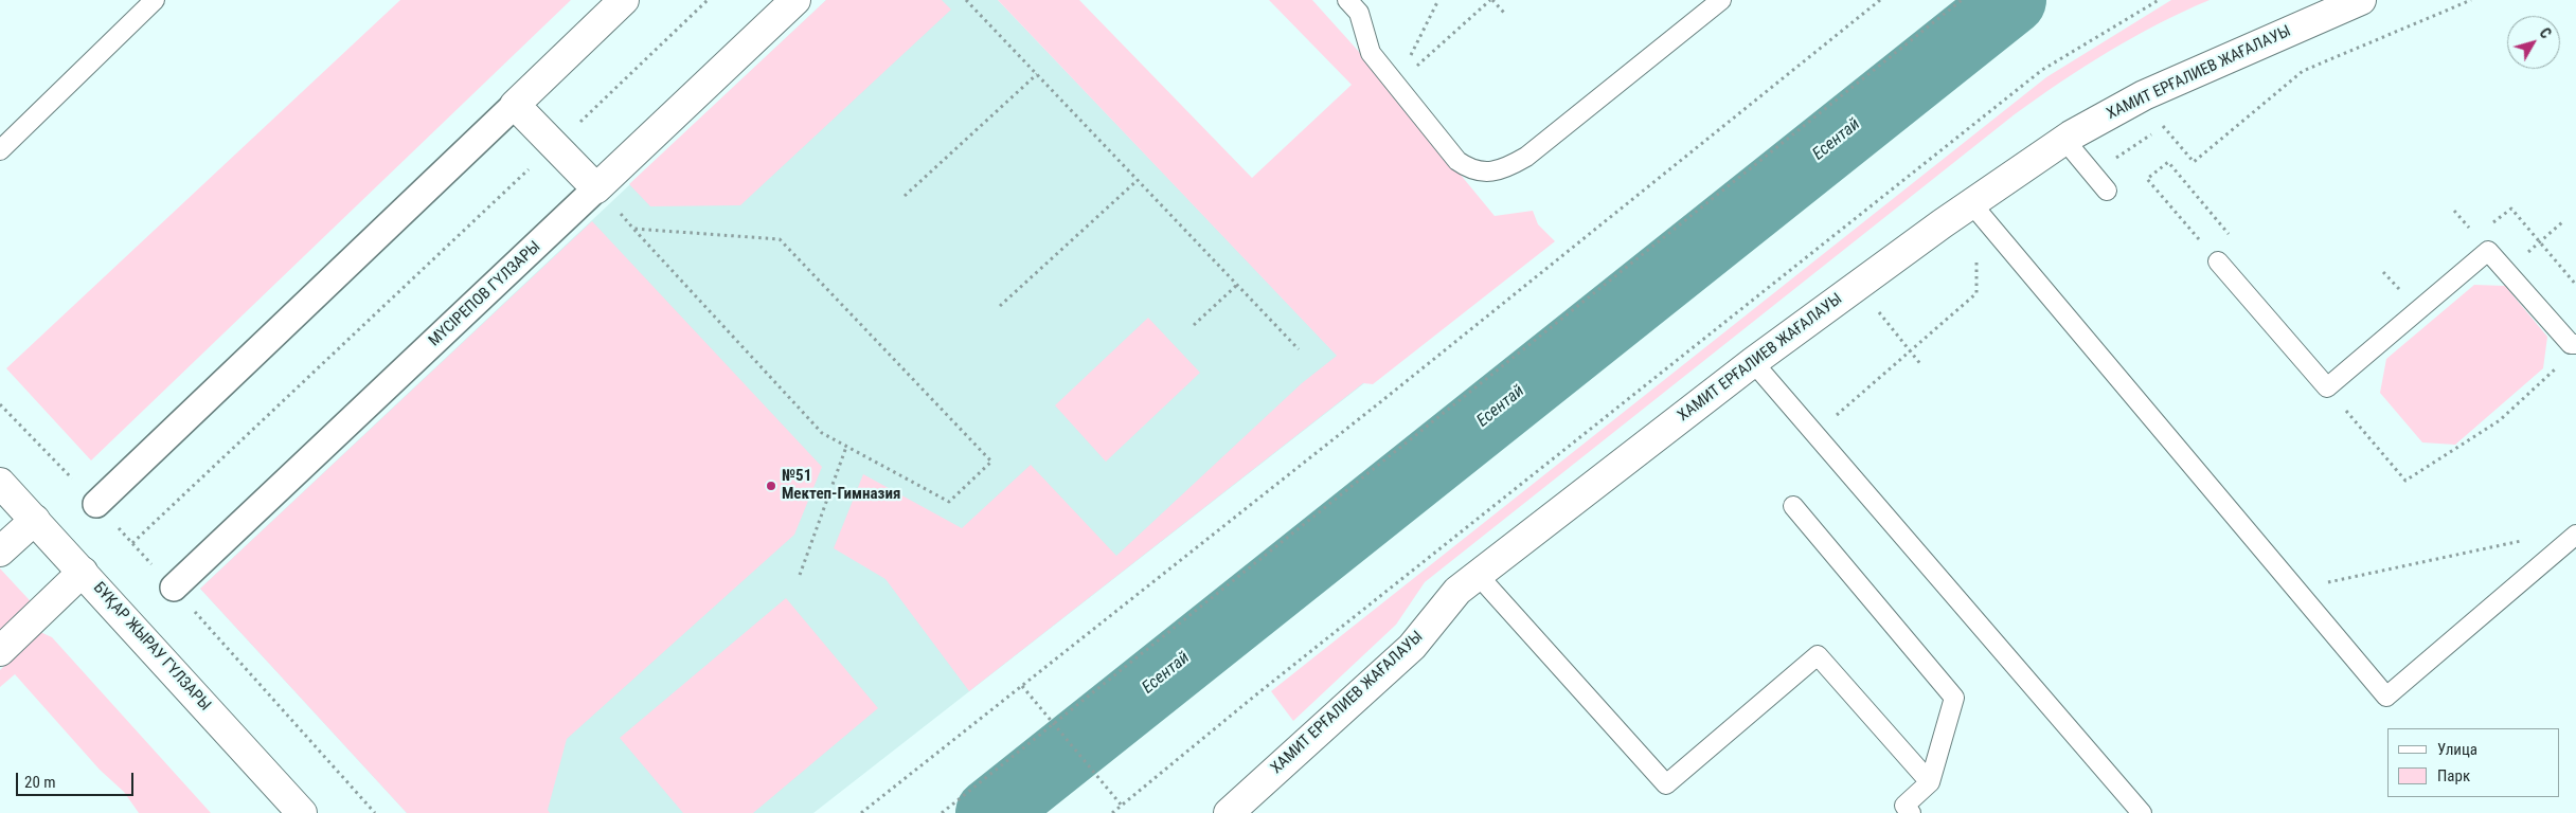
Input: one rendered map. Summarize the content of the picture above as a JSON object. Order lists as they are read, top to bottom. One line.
{"streets":{"street":["ХАМИТ ЕРҒАЛИЕВ ЖАҒАЛАУЫ","МҮСІРЕПОВ ГҮЛЗАРЫ","БҰҚАР ЖЫРАУ ГҮЛЗАРЫ"]},"water":["Есентай"],"places":["№51 Мектеп-Гимназия"],"legend":["Улица","Парк"],"scale_bar":"20 m","north":"top right"}
